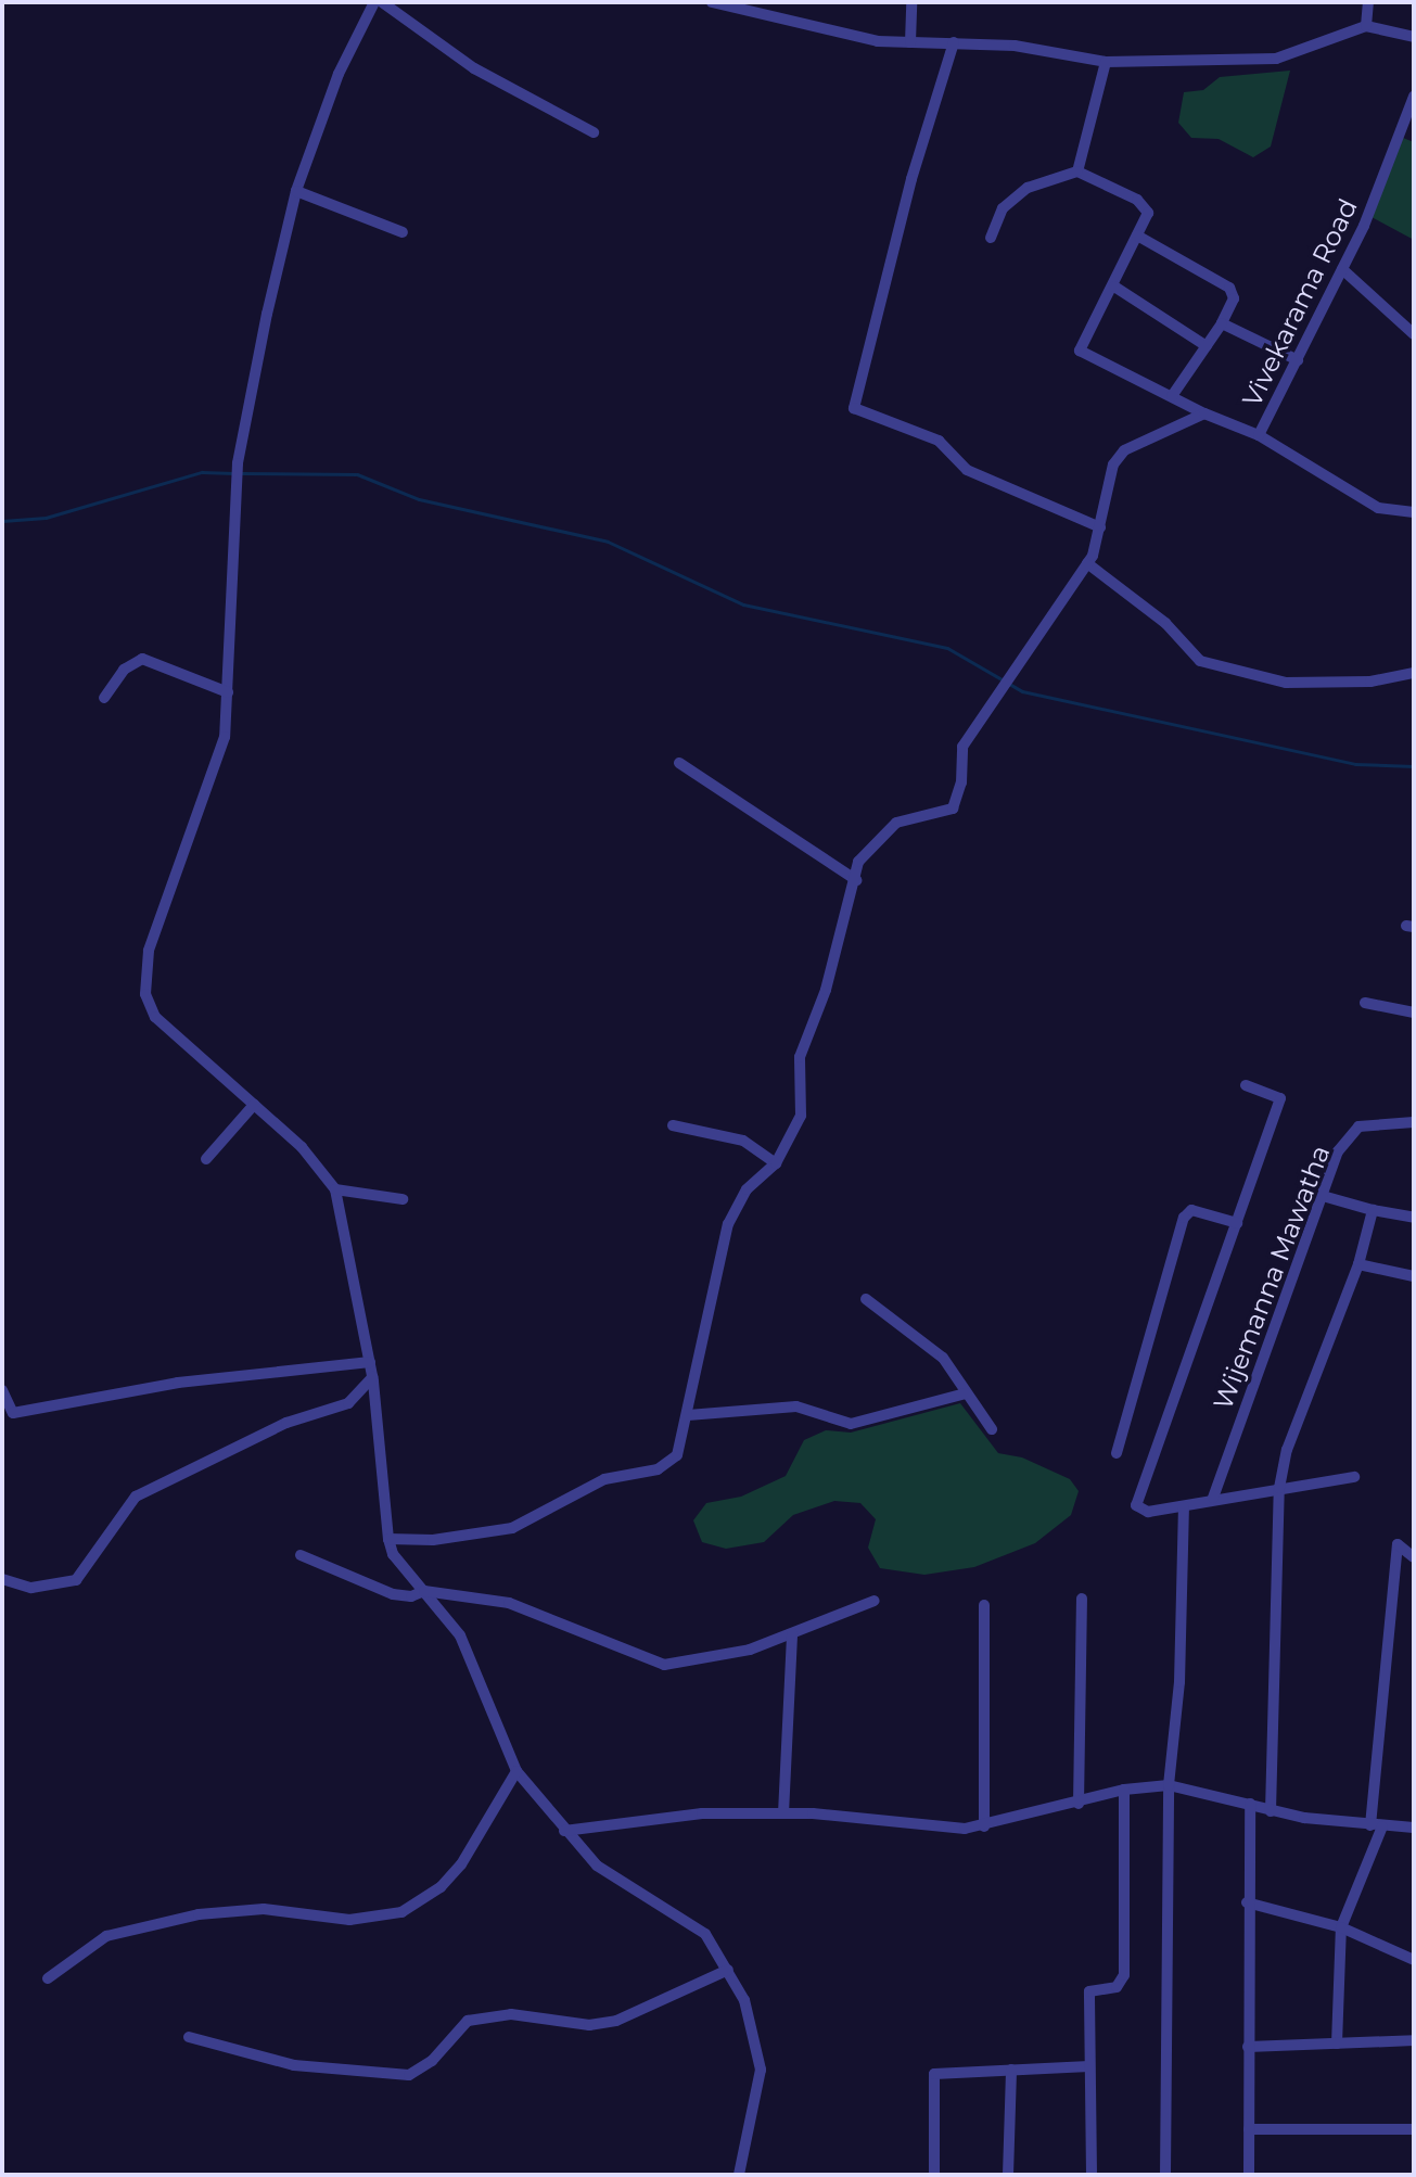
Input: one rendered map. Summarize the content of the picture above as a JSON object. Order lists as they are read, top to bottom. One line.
{"streets":{"street":["Vivekarama Road","Wijemanna Mawatha"]}}
